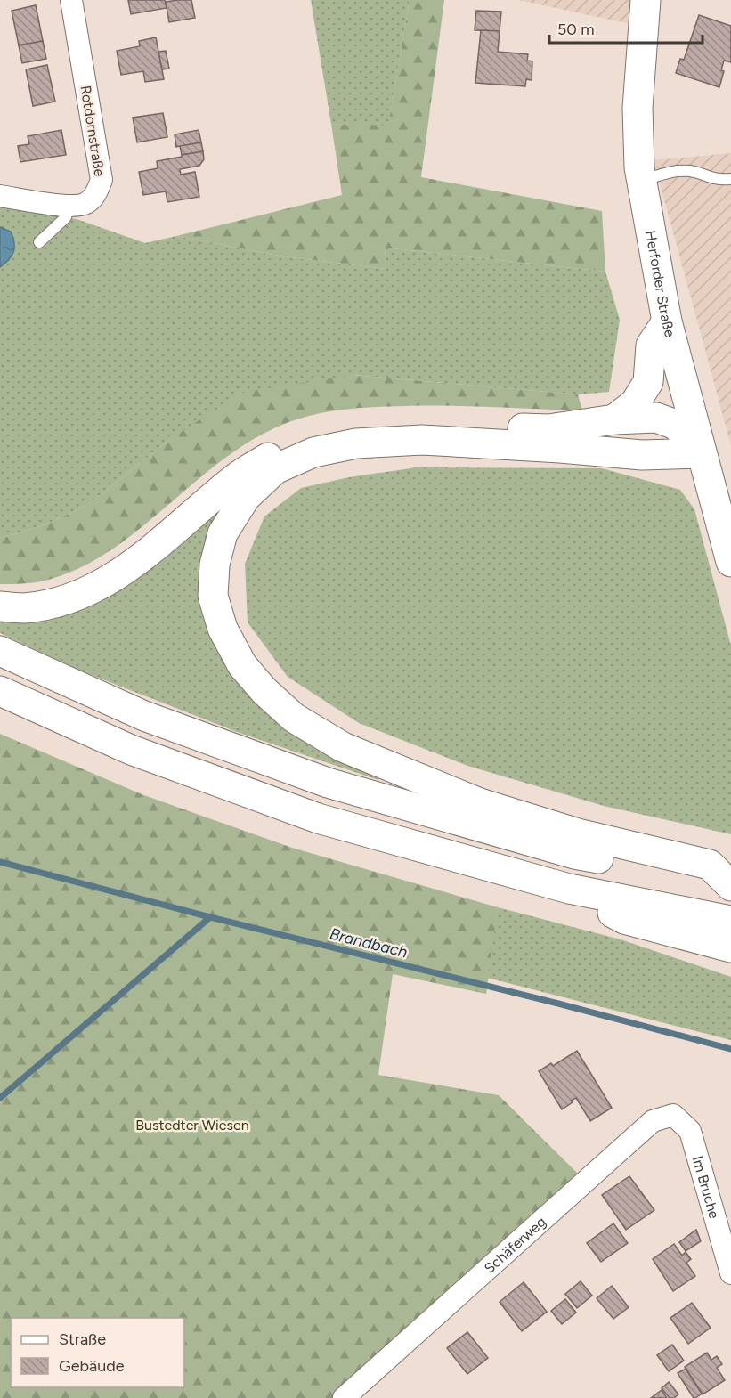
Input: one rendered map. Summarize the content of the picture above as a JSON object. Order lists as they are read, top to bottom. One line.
{"streets":{"main road":["Herforder Straße"],"street":["Rotdornstraße","Im Bruche","Schäferweg"]},"crossings":[["Im Bruche","Schäferweg"]],"water":["Brandbach"],"parks":["Bustedter Wiesen"],"legend":["Straße","Gebäude"],"scale_bar":"50 m"}
